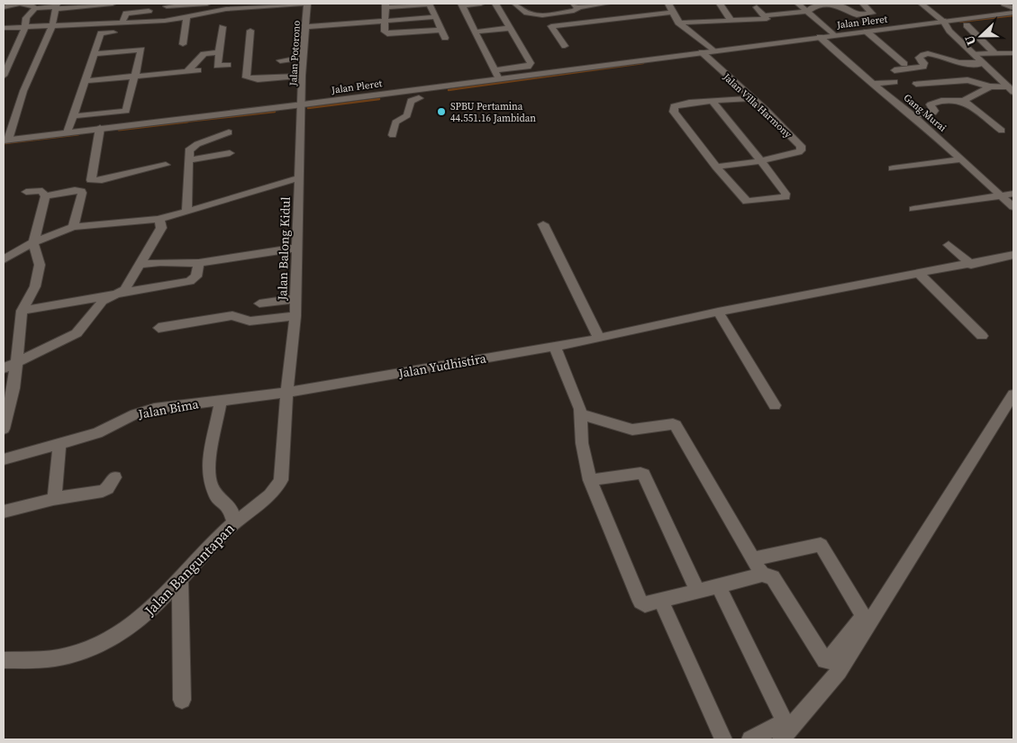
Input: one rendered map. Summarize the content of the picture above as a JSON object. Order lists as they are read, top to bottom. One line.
{"streets":{"street":["Jalan Pleret","Jalan Potorono","Jalan Villa Harmony","Gang Murai","Jalan Balong Kidul","Jalan Yudhistira","Jalan Bima","Jalan Banguntapan"]},"crossings":[["Jalan Pleret","Jalan Potorono"],["Jalan Pleret","Jalan Villa Harmony"],["Jalan Pleret","Gang Murai"],["Jalan Pleret","Jalan Balong Kidul"],["Jalan Potorono","Jalan Balong Kidul"],["Jalan Balong Kidul","Jalan Yudhistira"],["Jalan Balong Kidul","Jalan Bima"],["Jalan Balong Kidul","Jalan Banguntapan"],["Jalan Yudhistira","Jalan Bima"],["Jalan Yudhistira","Jalan Banguntapan"],["Jalan Bima","Jalan Banguntapan"]],"places":["SPBU Pertamina 44.551.16 Jambidan"],"north":"left"}
